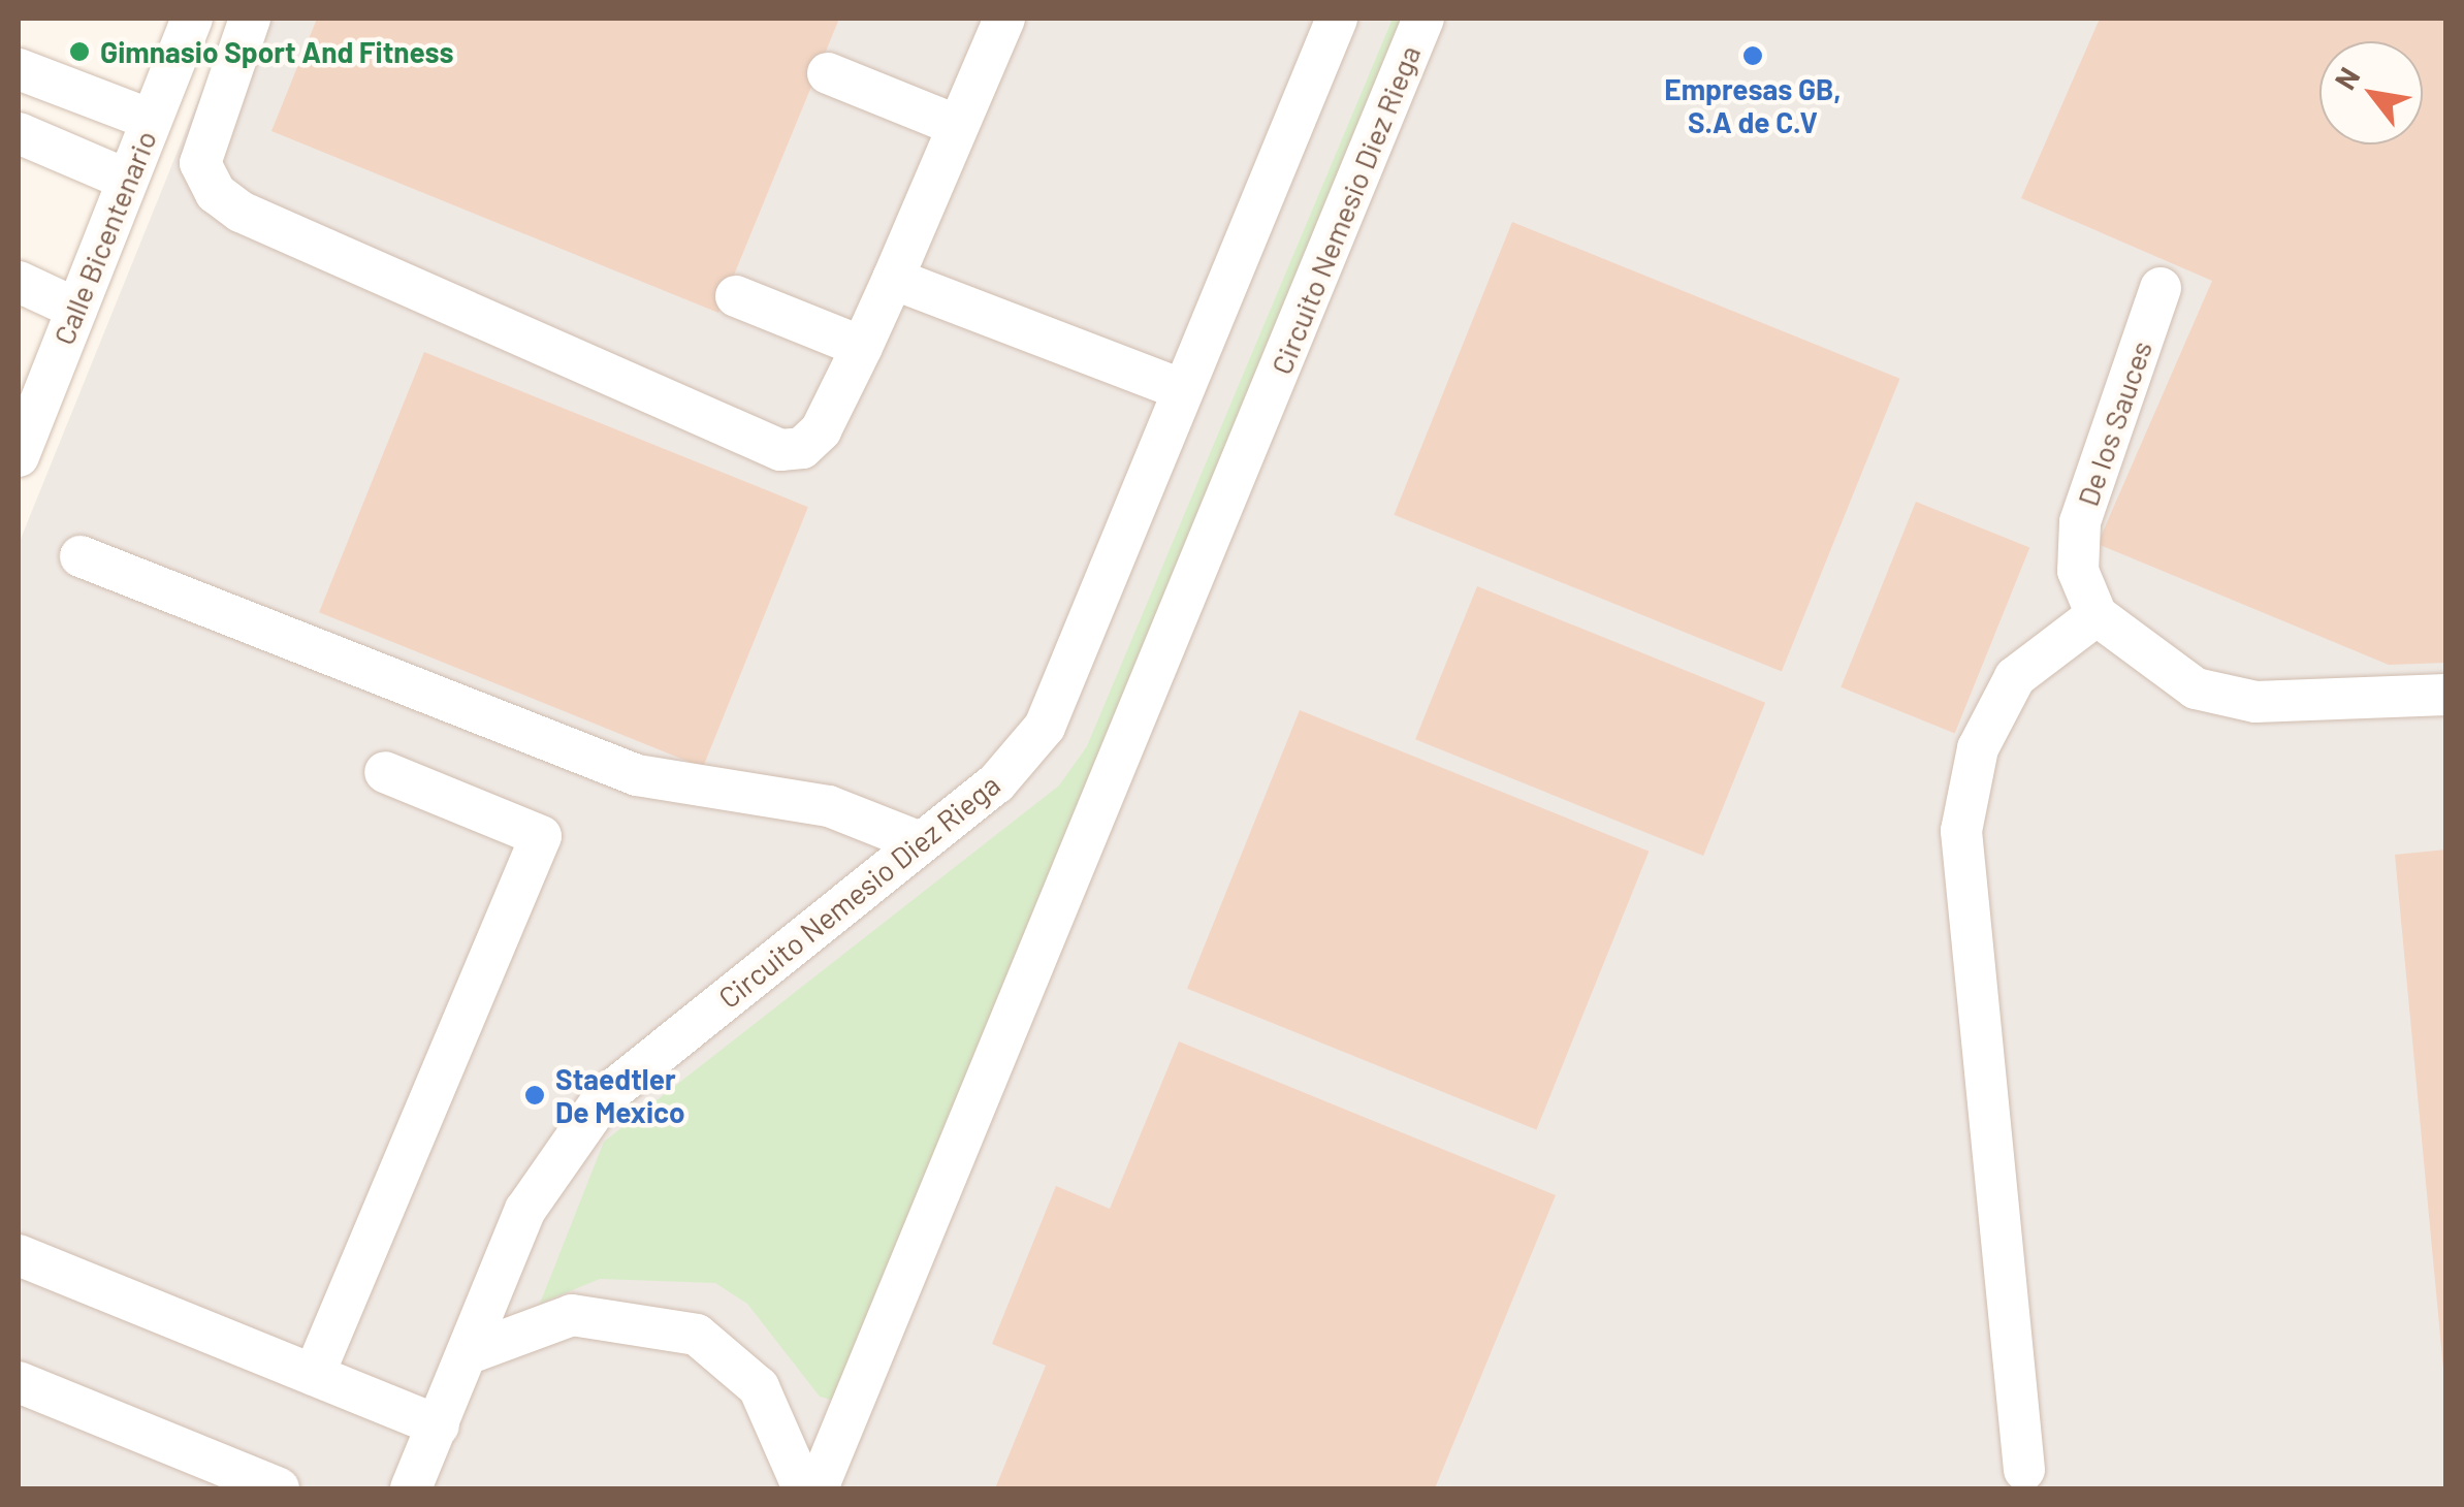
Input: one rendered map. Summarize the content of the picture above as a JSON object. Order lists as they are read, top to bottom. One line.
{"streets":{"street":["Circuito Nemesio Diez Riega","Calle Bicentenario","De los Sauces"]},"places":["Gimnasio Sport And Fitness","Empresas GB, S.A de C.V","Staedtler De Mexico"],"north":"top left"}
